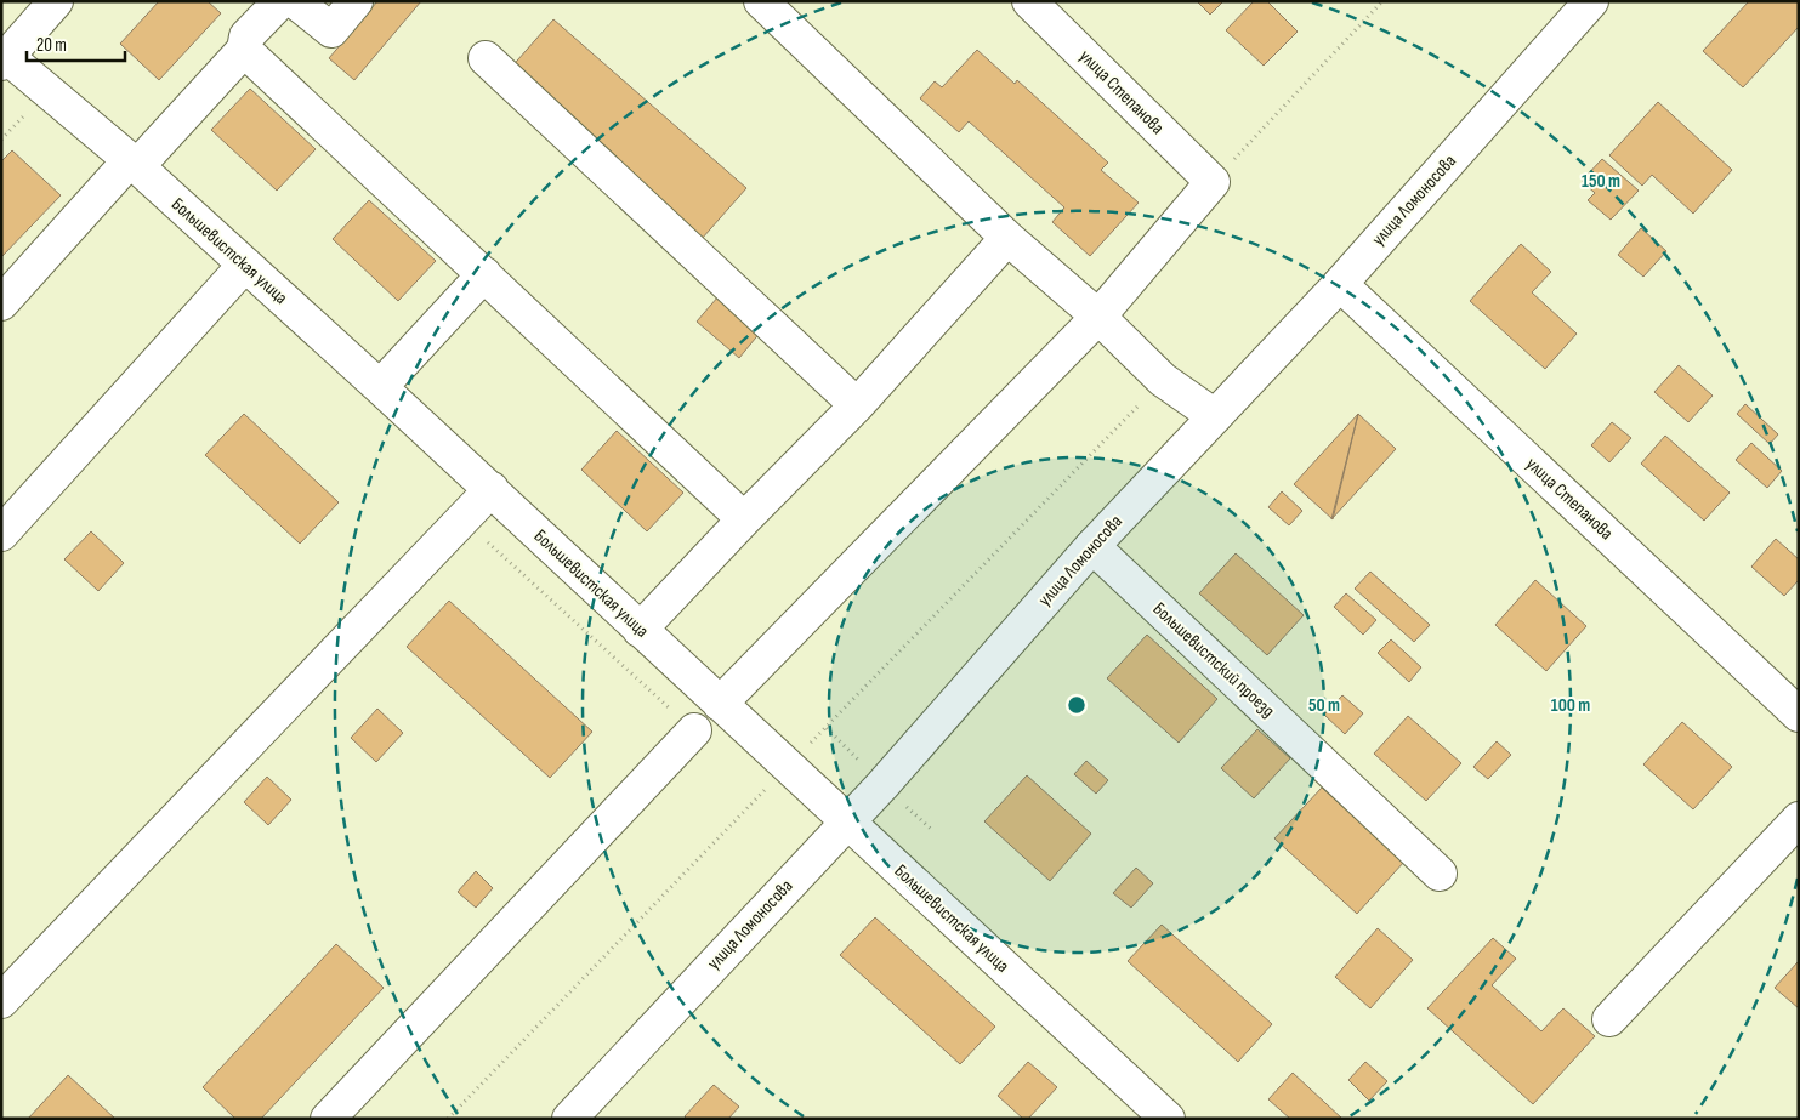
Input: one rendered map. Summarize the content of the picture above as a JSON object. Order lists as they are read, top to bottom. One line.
{"streets":{"street":["улица Степанова","улица Ломоносова","Большевистская улица","Большевистский проезд"]},"crossings":[["улица Степанова","улица Ломоносова"],["улица Ломоносова","Большевистская улица"],["улица Ломоносова","Большевистский проезд"]],"scale_bar":"20 m","rings":["150 m","50 m","100 m"]}
